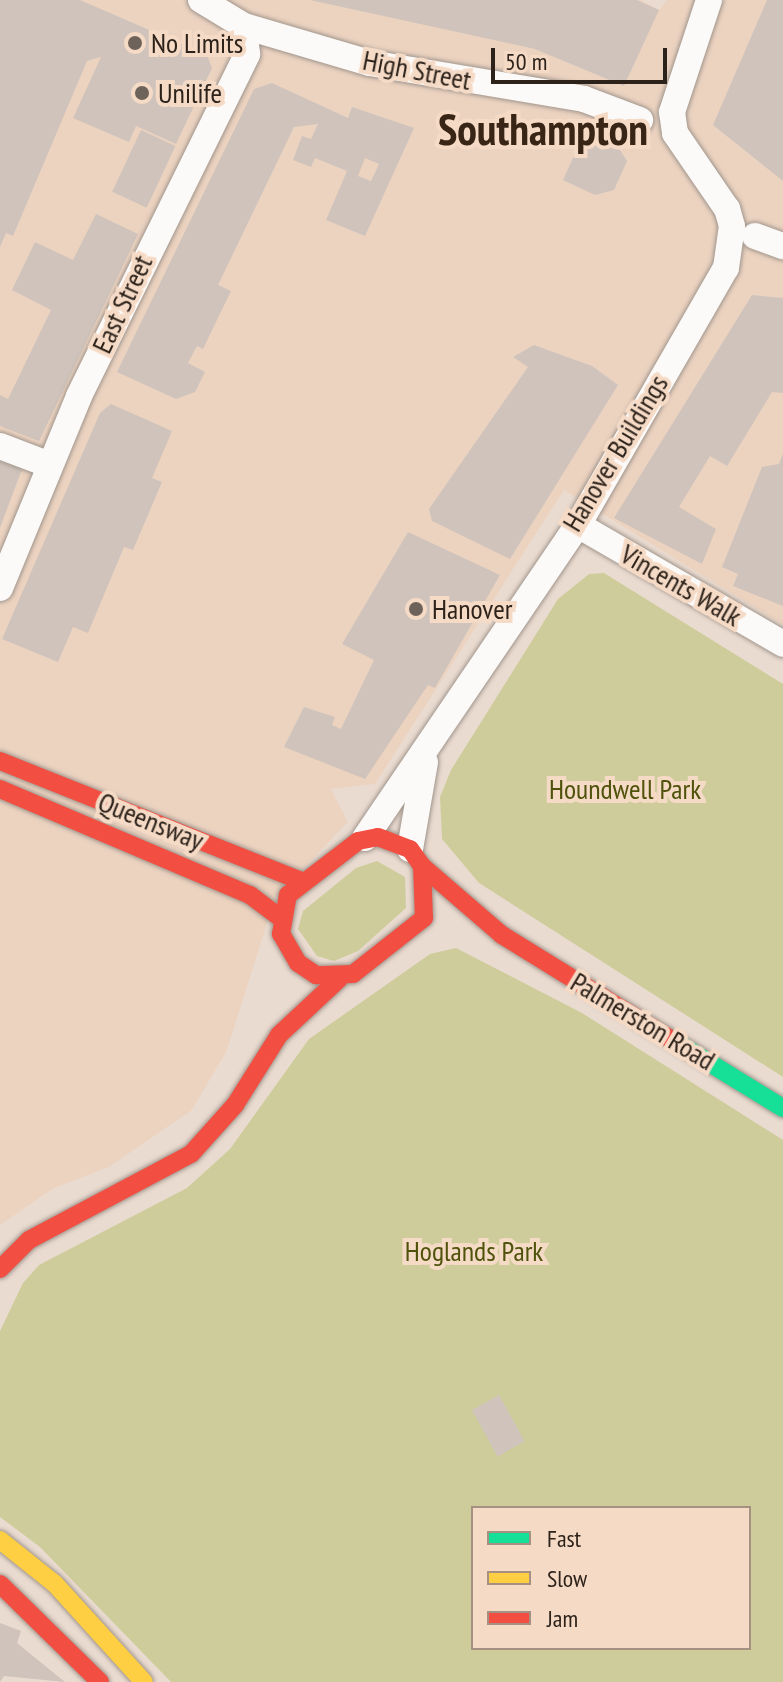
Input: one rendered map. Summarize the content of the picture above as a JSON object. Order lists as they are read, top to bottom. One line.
{"streets":{"street":["High Street","East Street","Hanover Buildings","Vincents Walk","Queensway","Palmerston Road"]},"crossings":[["High Street","East Street"],["Hanover Buildings","Vincents Walk"],["Hanover Buildings","Queensway"],["Hanover Buildings","Palmerston Road"],["Queensway","Palmerston Road"]],"districts":["Southampton"],"parks":["Houndwell Park","Hoglands Park"],"places":["No Limits","Unilife","Hanover"],"legend":["Fast","Slow","Jam"],"scale_bar":"50 m"}
